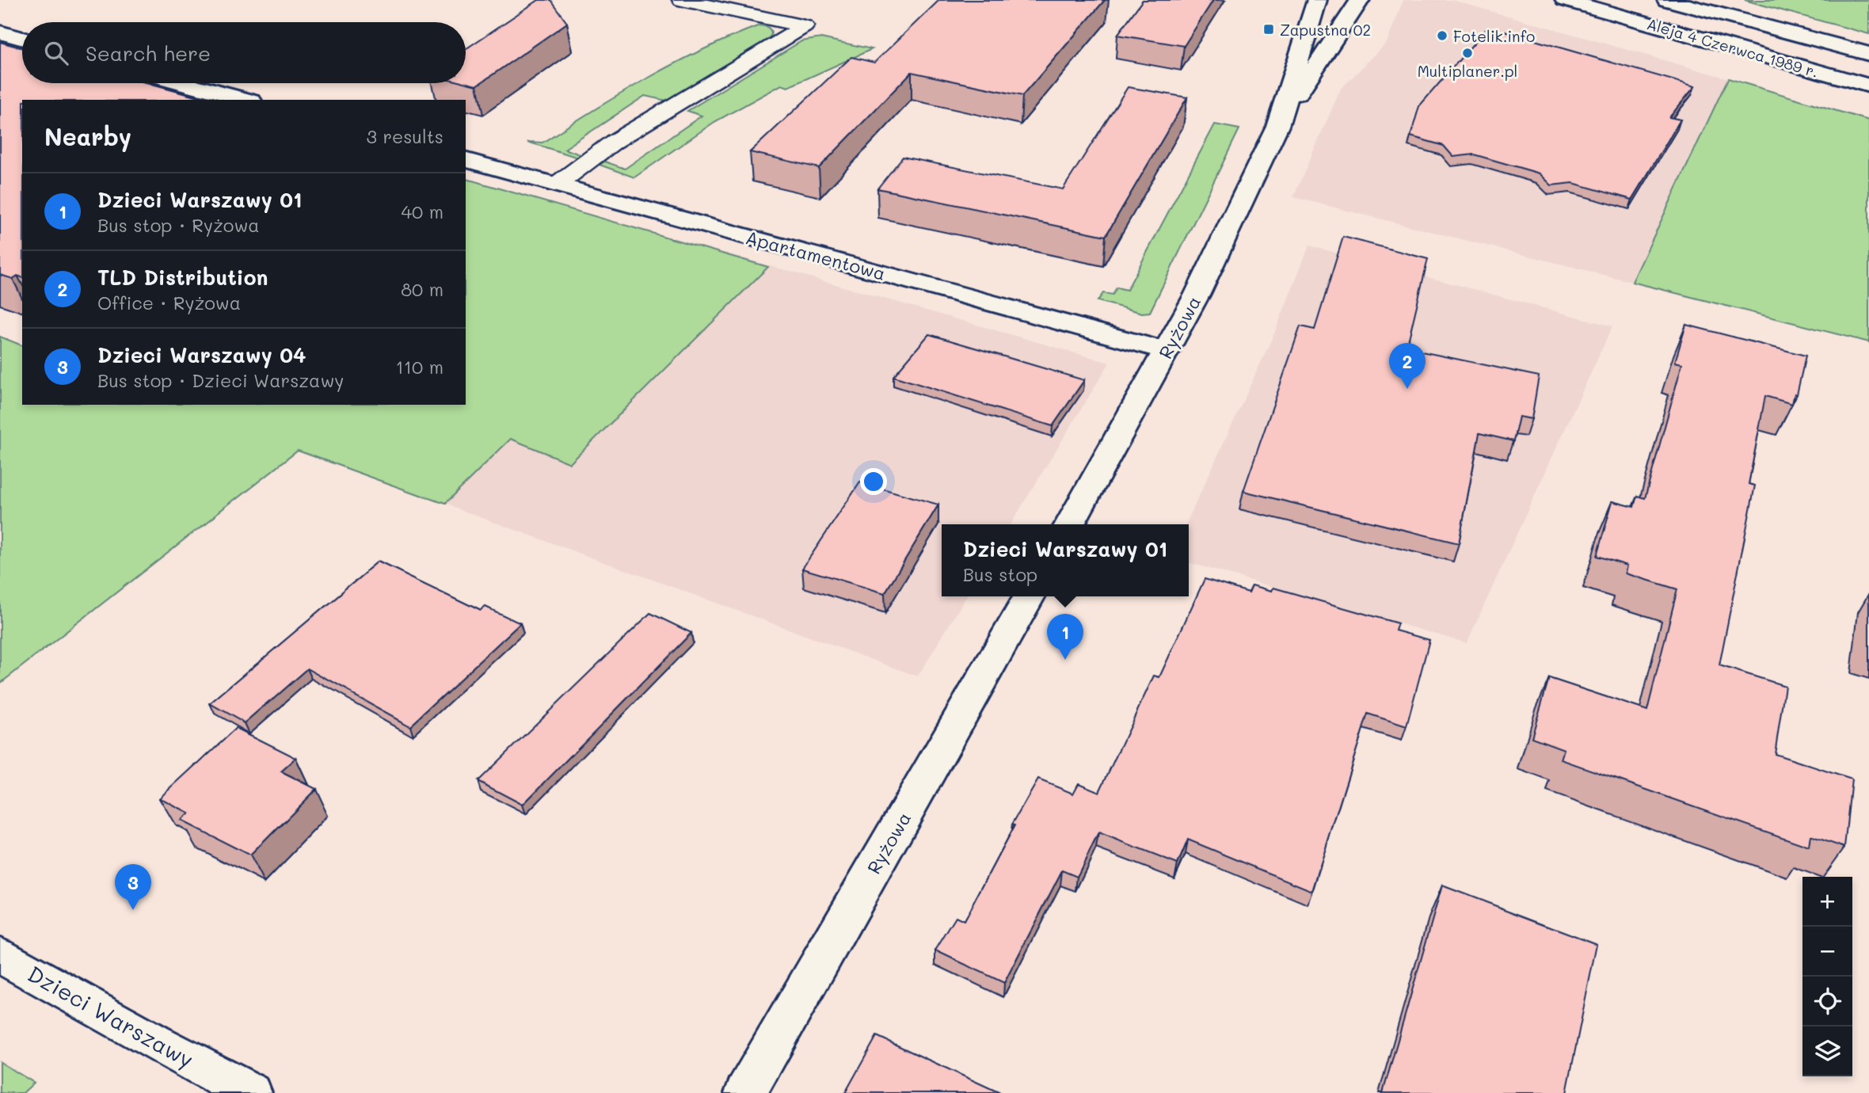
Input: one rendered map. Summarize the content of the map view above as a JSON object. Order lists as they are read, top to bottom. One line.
{"streets":{"street":["Aleja 4 Czerwca 1989 r.","Apartamentowa","Ryżowa","Dzieci Warszawy"]},"crossings":[["Apartamentowa","Ryżowa"]],"places":{"transit":["Zapustna 02"],"other":["Fotelik.info","Multiplaner.pl"]},"page":{"search":"Search here","heading":["Nearby","3 results"],"list":[{"mark":"1","name":"Dzieci Warszawy 01","note":"Bus stop · Ryżowa","value":"40 m"},{"mark":"2","name":"TLD Distribution","note":"Office · Ryżowa","value":"80 m"},{"mark":"3","name":"Dzieci Warszawy 04","note":"Bus stop · Dzieci Warszawy","value":"110 m"}],"pins":["2","1","3"],"popup":["Dzieci Warszawy 01","Bus stop"],"map_buttons":["+","−"]}}
